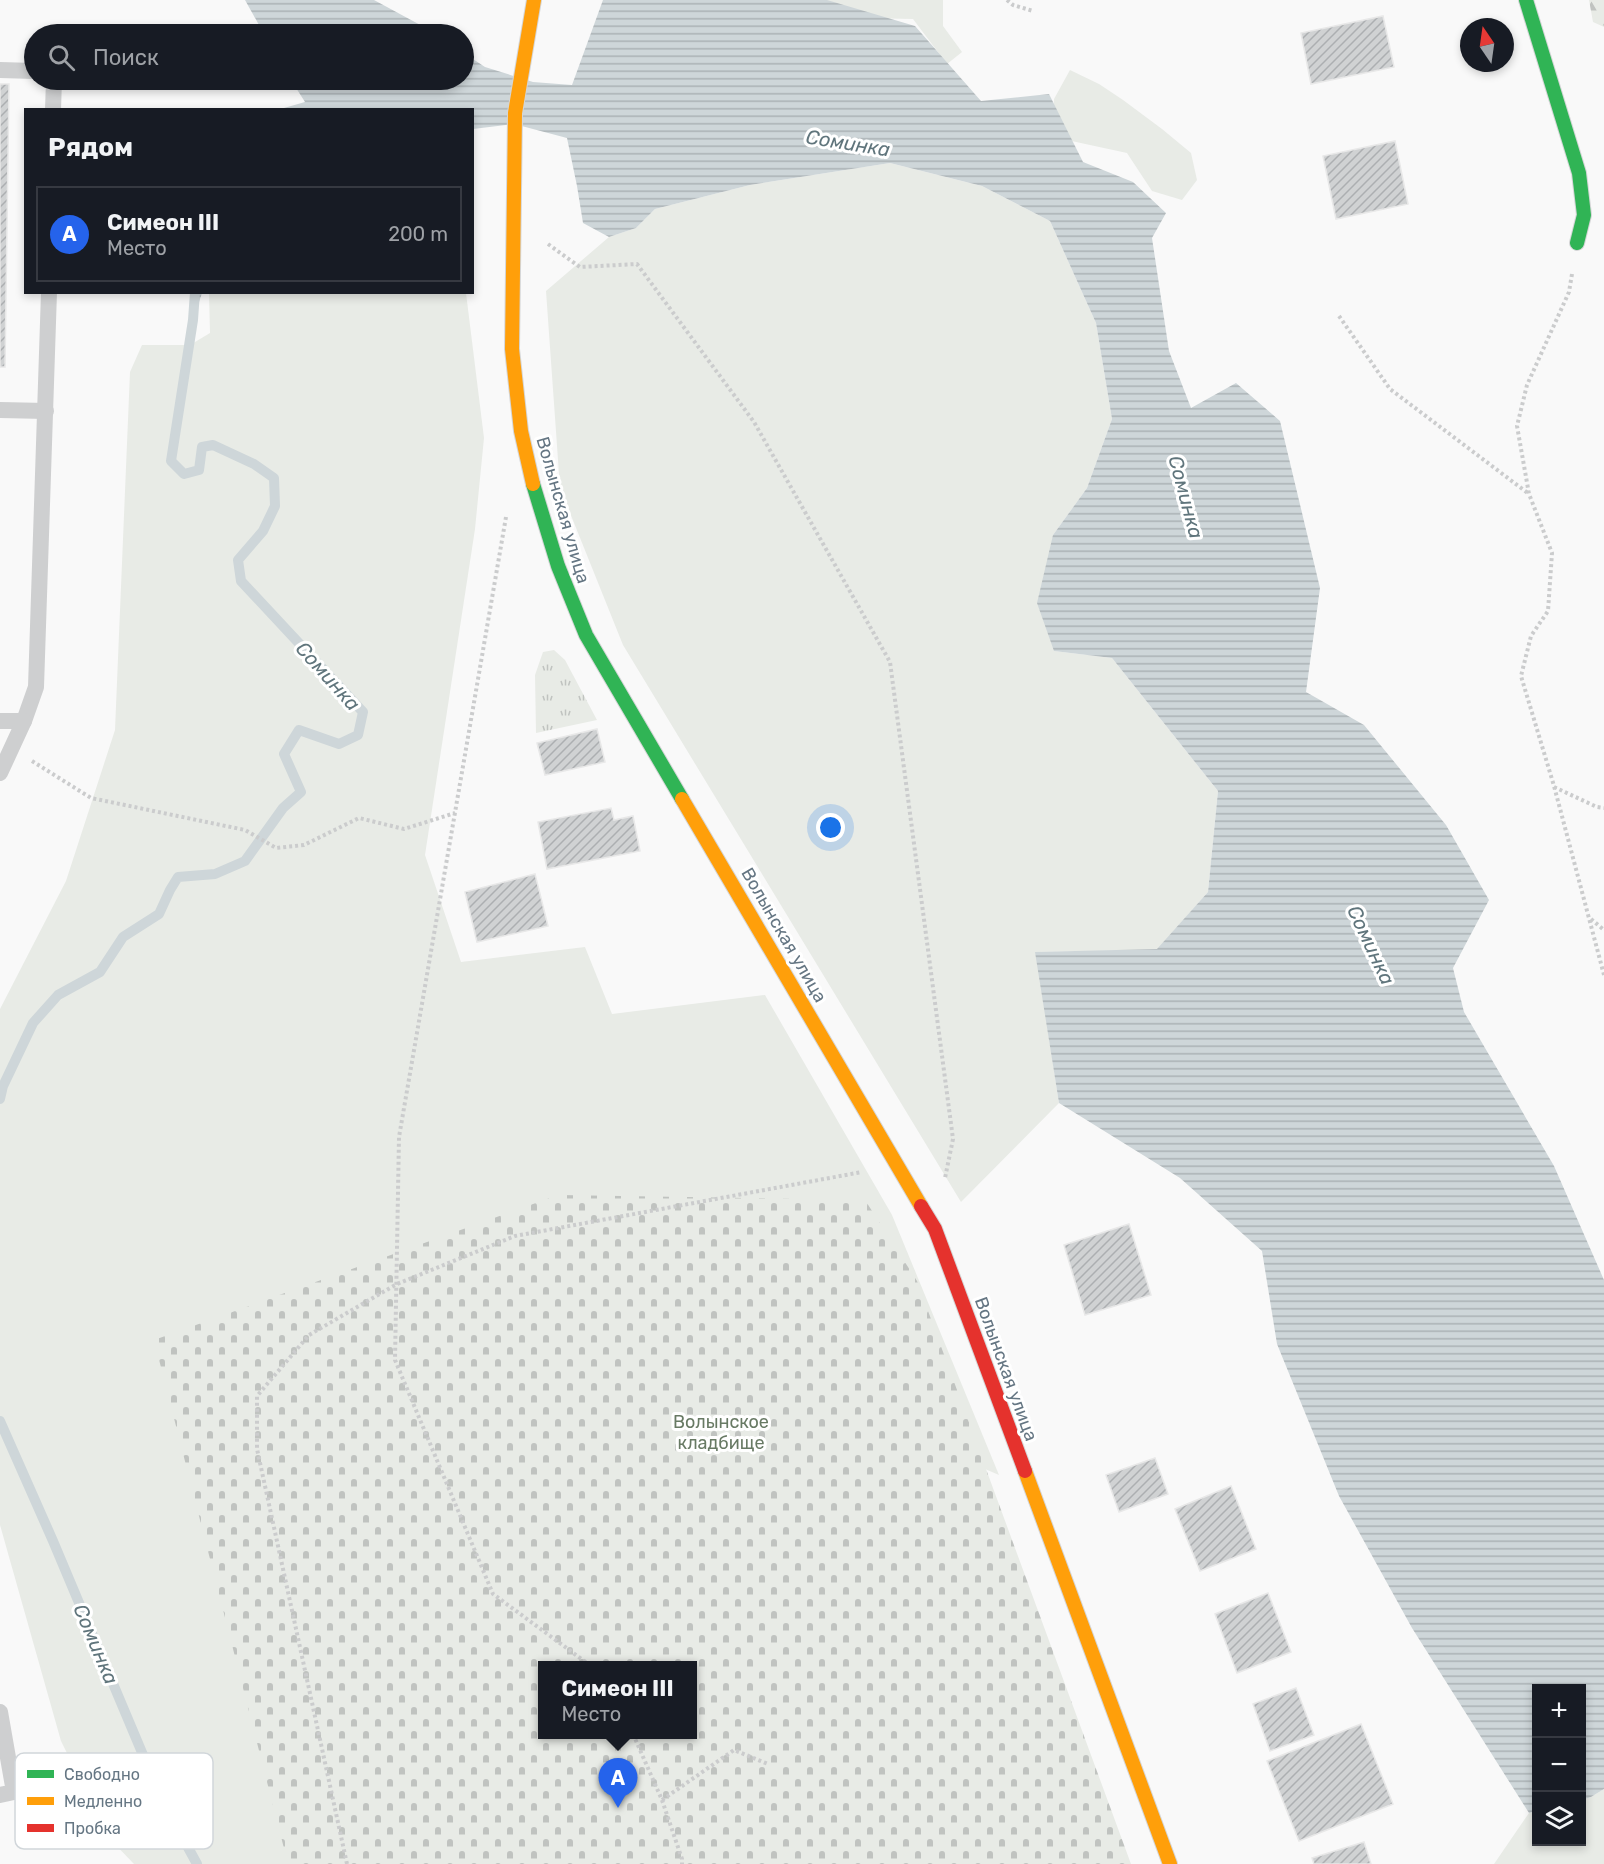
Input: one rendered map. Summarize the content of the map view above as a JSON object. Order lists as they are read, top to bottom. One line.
{"streets":{"street":["Волынская улица"]},"water":["Соминка"],"parks":["Волынское кладбище"],"legend":["Свободно","Медленно","Пробка"],"north":"top","page":{"search":"Поиск","heading":"Рядом","list":[{"mark":"A","name":"Симеон III","note":"Место","value":"200 m"}],"popup":["Симеон III","Место"],"map_buttons":["+","−"],"pins":"A"}}
